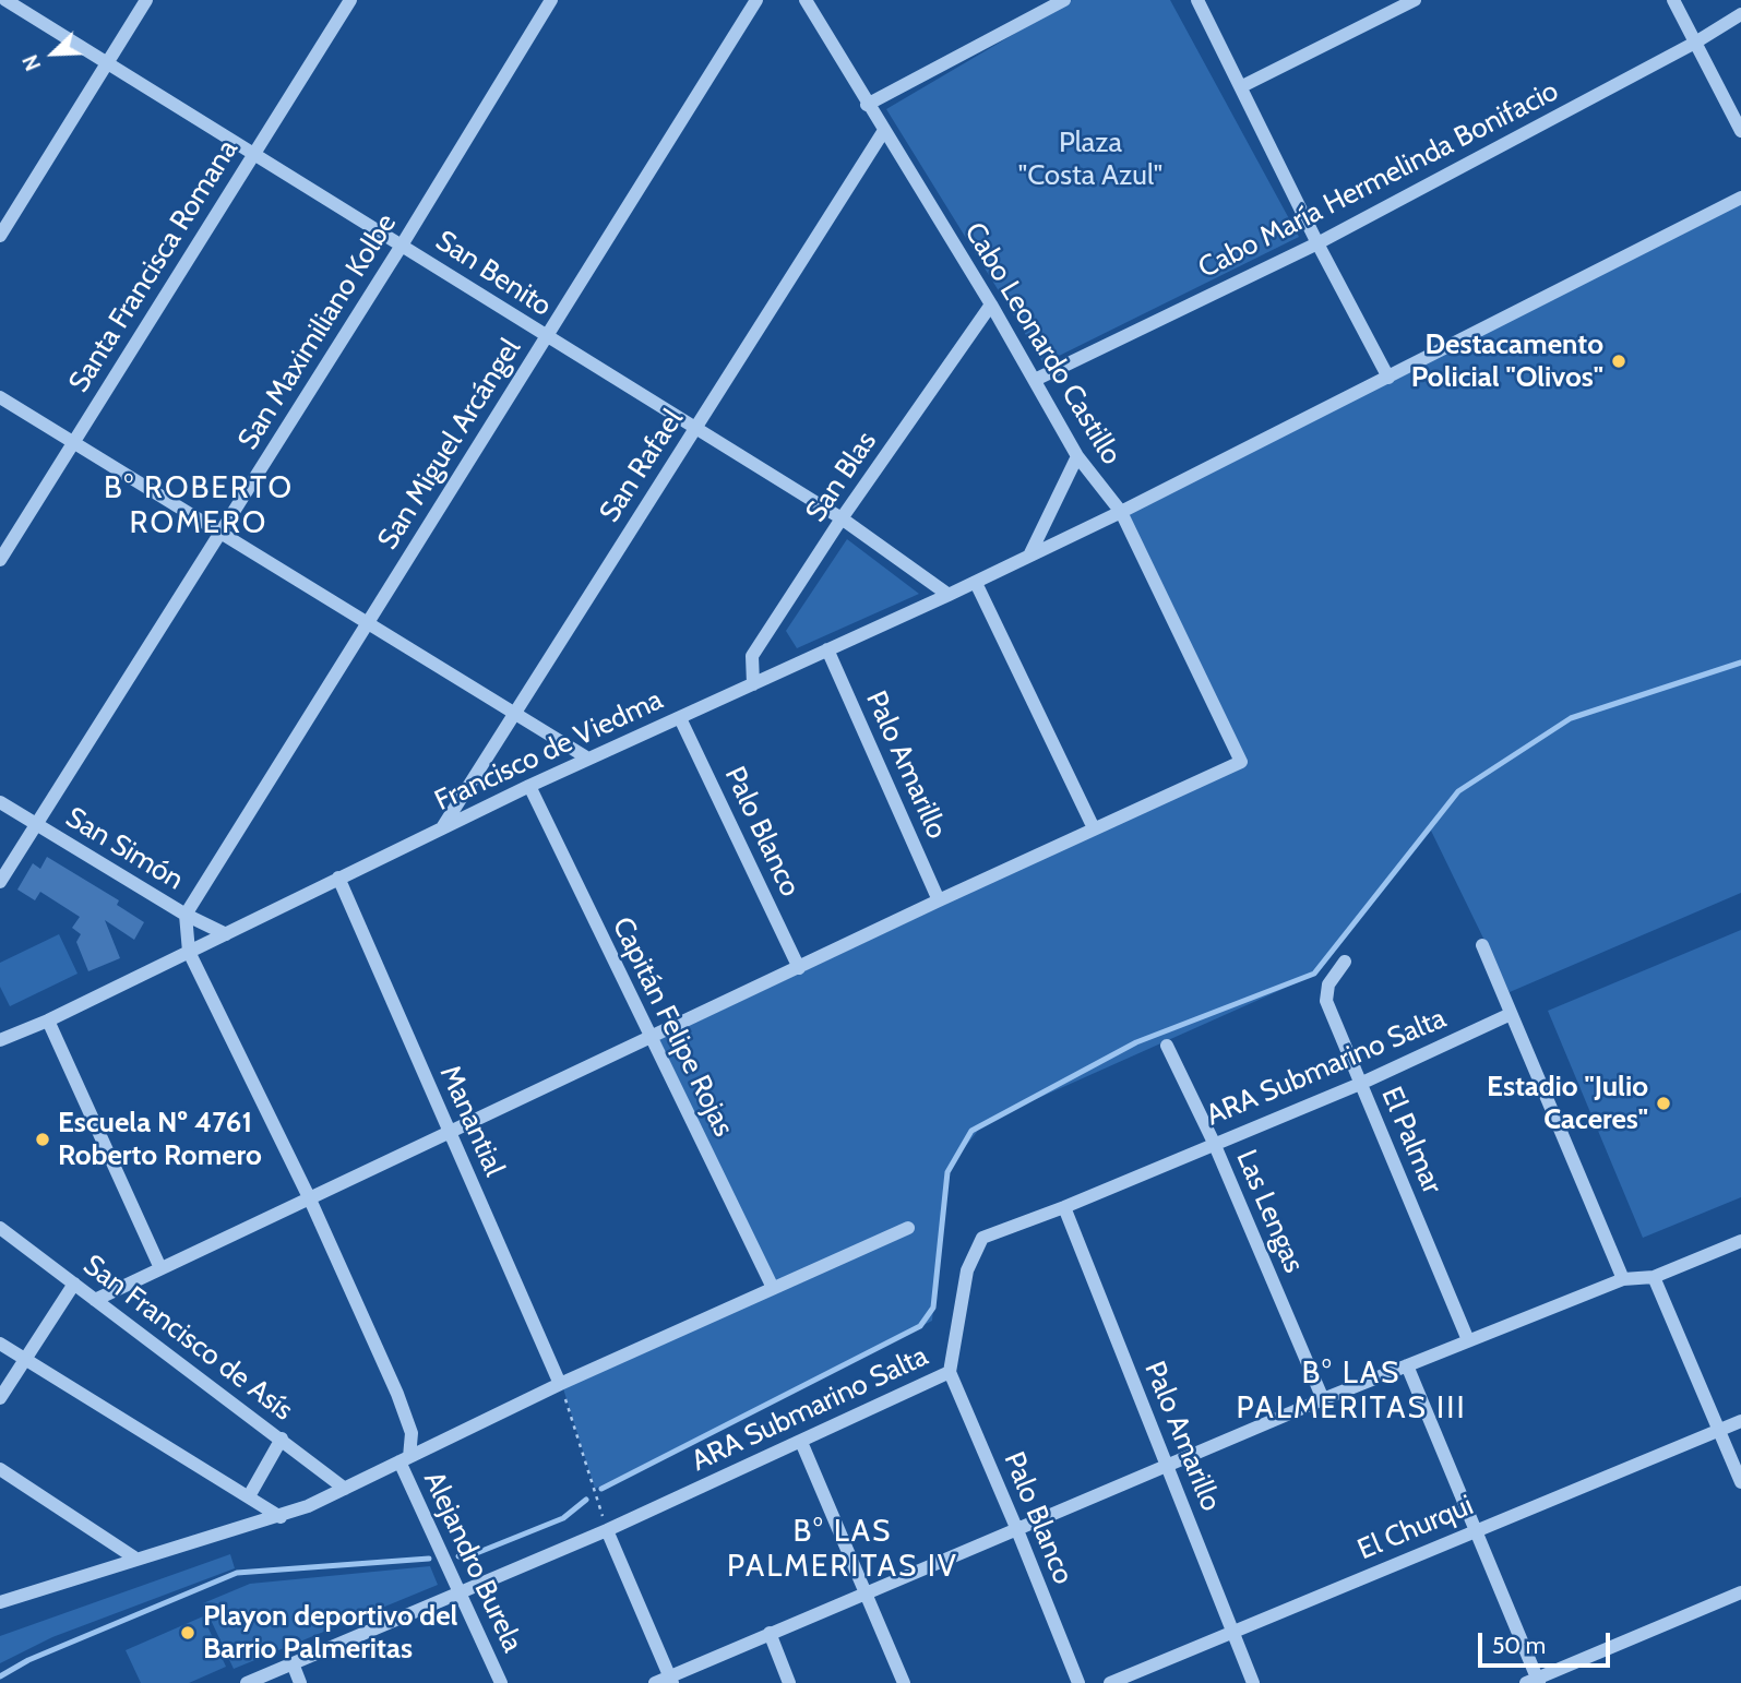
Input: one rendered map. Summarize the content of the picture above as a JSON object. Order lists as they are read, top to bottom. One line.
{"streets":{"street":["Cabo María Hermelinda Bonifacio","Santa Francisca Romana","San Benito","San Maximiliano Kolbe","Cabo Leonardo Castillo","San Miguel Arcángel","San Rafael","San Blas","Francisco de Viedma","Palo Amarillo","Palo Blanco","San Simón","Capitán Felipe Rojas","ARA Submarino Salta","Manantial","El Palmar","Las Lengas","San Francisco de Asís","El Churqui","Alejandro Burela"]},"crossings":[["Cabo María Hermelinda Bonifacio","Cabo Leonardo Castillo"],["Santa Francisca Romana","San Benito"],["San Benito","San Maximiliano Kolbe"],["San Benito","San Miguel Arcángel"],["San Benito","San Rafael"],["San Benito","San Blas"],["San Benito","Francisco de Viedma"],["San Maximiliano Kolbe","San Simón"],["Cabo Leonardo Castillo","San Rafael"],["Cabo Leonardo Castillo","San Blas"],["Cabo Leonardo Castillo","Francisco de Viedma"],["San Miguel Arcángel","San Simón"],["San Rafael","Francisco de Viedma"],["San Blas","Francisco de Viedma"],["Francisco de Viedma","Palo Amarillo"],["Francisco de Viedma","Palo Blanco"],["Francisco de Viedma","San Simón"],["Francisco de Viedma","Capitán Felipe Rojas"],["Francisco de Viedma","Manantial"],["Francisco de Viedma","Alejandro Burela"],["Palo Amarillo","ARA Submarino Salta"],["Palo Amarillo","El Churqui"],["Palo Blanco","ARA Submarino Salta"],["ARA Submarino Salta","El Palmar"],["ARA Submarino Salta","Las Lengas"],["ARA Submarino Salta","Alejandro Burela"]],"districts":["B° ROBERTO ROMERO","B° LAS PALMERITAS III","B° LAS PALMERITAS IV"],"parks":["Plaza \"Costa Azul\""],"places":["Destacamento Policial \"Olivos\"","Estadio \"Julio Caceres\"","Escuela Nº 4761 Roberto Romero","Playon deportivo del Barrio Palmeritas"],"scale_bar":"50 m","north":"bottom left"}
